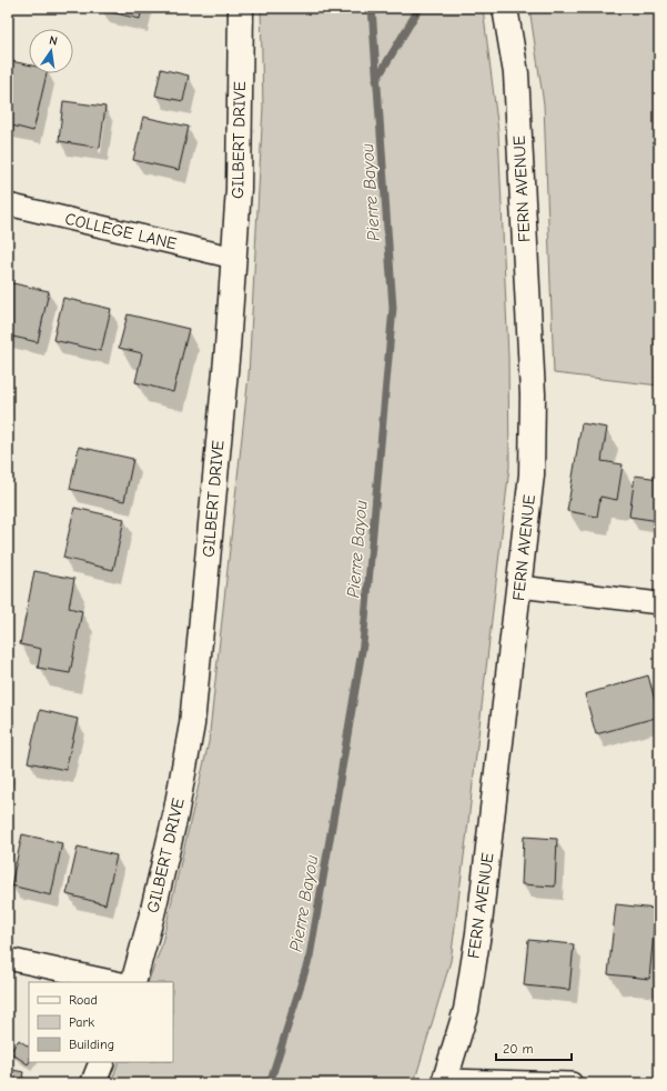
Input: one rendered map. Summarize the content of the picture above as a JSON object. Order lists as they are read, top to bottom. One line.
{"streets":{"street":["GILBERT DRIVE","FERN AVENUE","COLLEGE LANE"]},"crossings":[["GILBERT DRIVE","COLLEGE LANE"]],"water":["Pierre Bayou"],"legend":["Road","Park","Building"],"scale_bar":"20 m","north":"top"}
